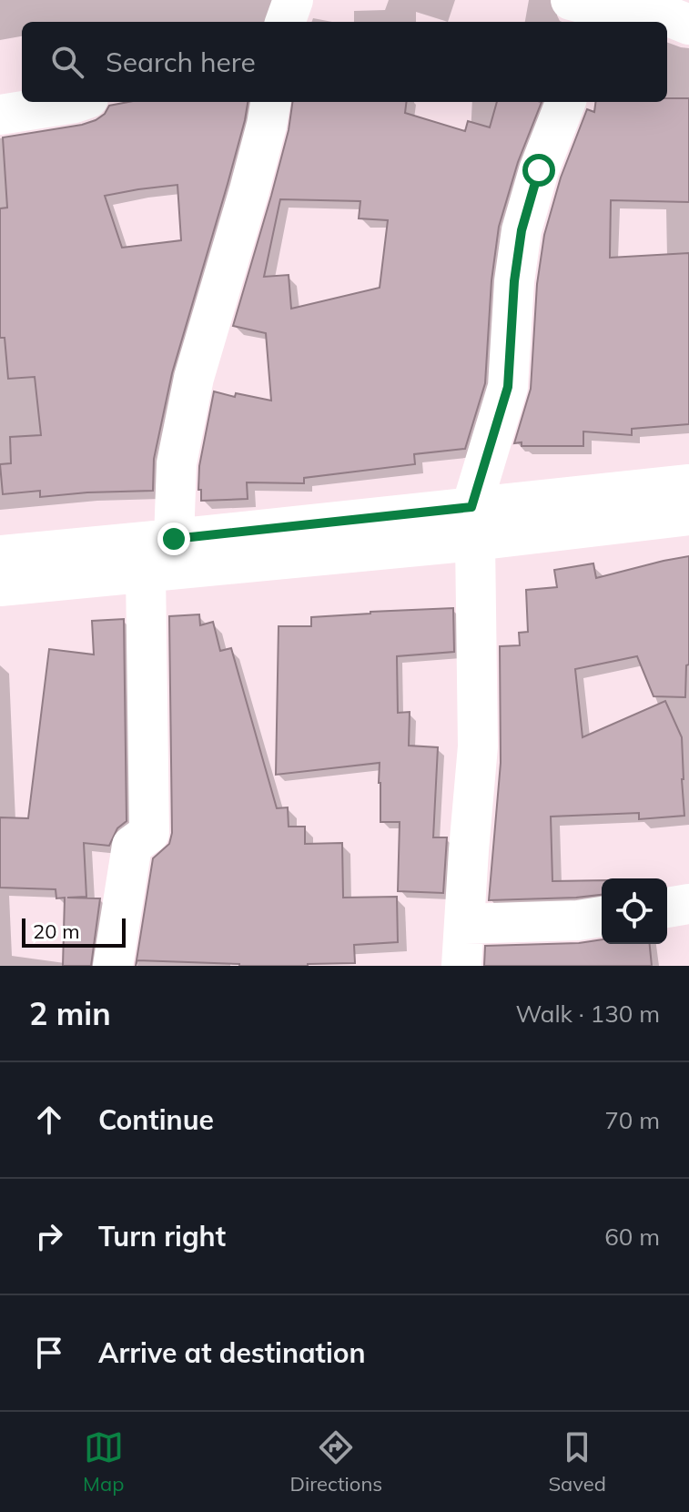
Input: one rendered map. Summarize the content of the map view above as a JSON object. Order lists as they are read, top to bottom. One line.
{"scale_bar":"20 m","page":{"search":"Search here","scale":"20 m","heading":["2 min","Walk · 130 m"],"list":[["Continue","70 m"],["Turn right","60 m"],"Arrive at destination"],"nav":["Map","Directions","Saved"]}}
